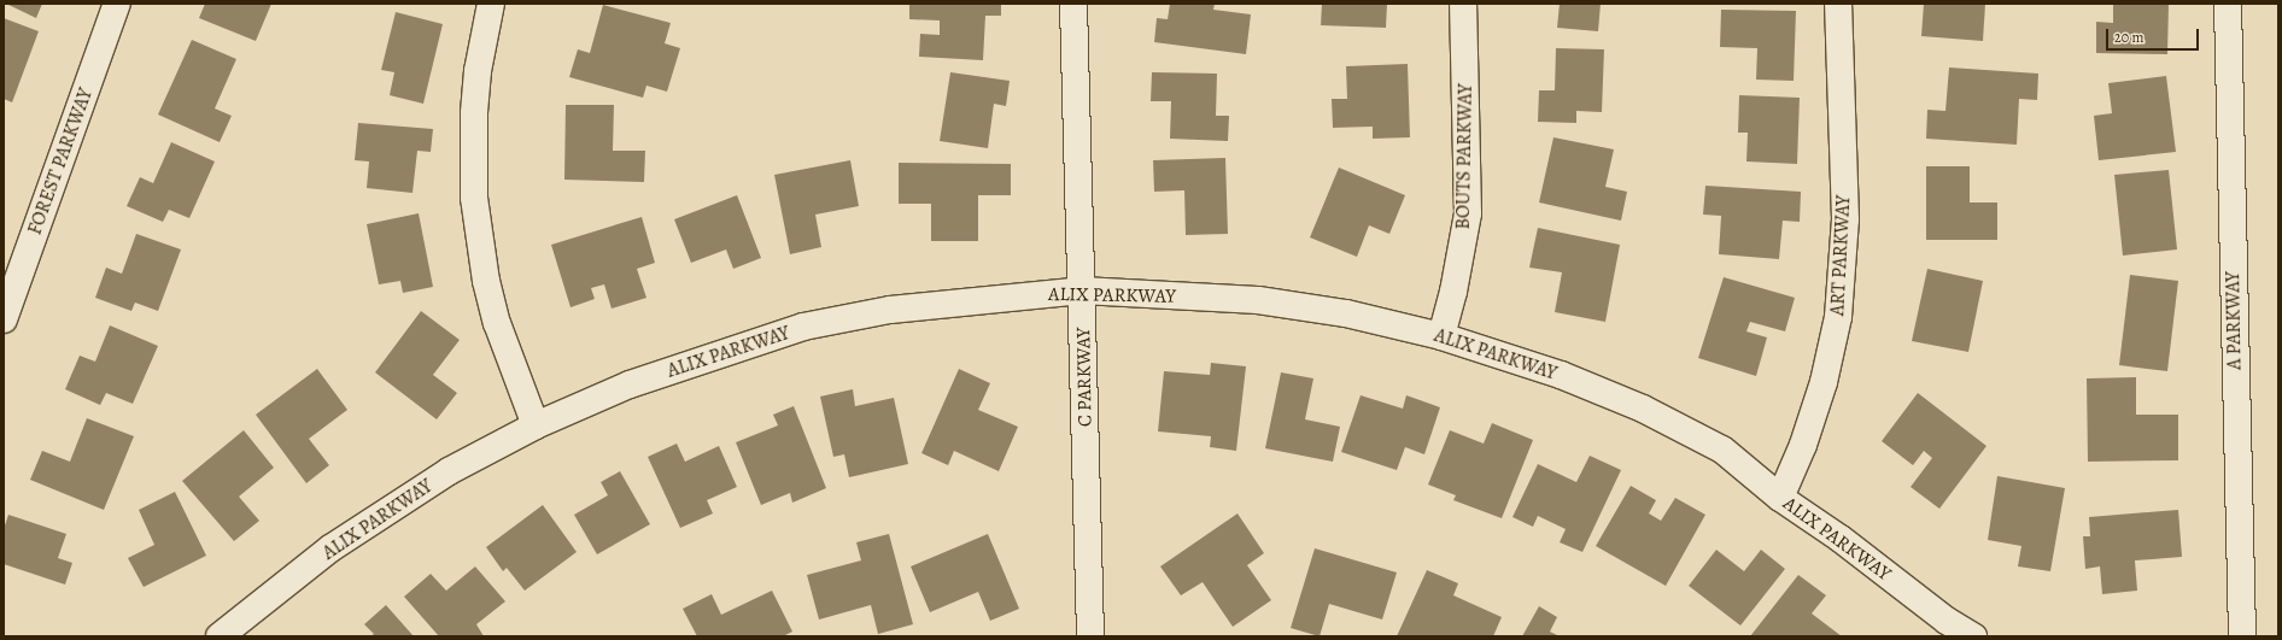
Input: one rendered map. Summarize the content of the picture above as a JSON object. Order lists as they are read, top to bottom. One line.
{"streets":{"street":["BOUTS PARKWAY","FOREST PARKWAY","ART PARKWAY","ALIX PARKWAY","A PARKWAY","C PARKWAY"]},"crossings":[["BOUTS PARKWAY","ALIX PARKWAY"],["ART PARKWAY","ALIX PARKWAY"],["ALIX PARKWAY","C PARKWAY"]],"scale_bar":"20 m"}
